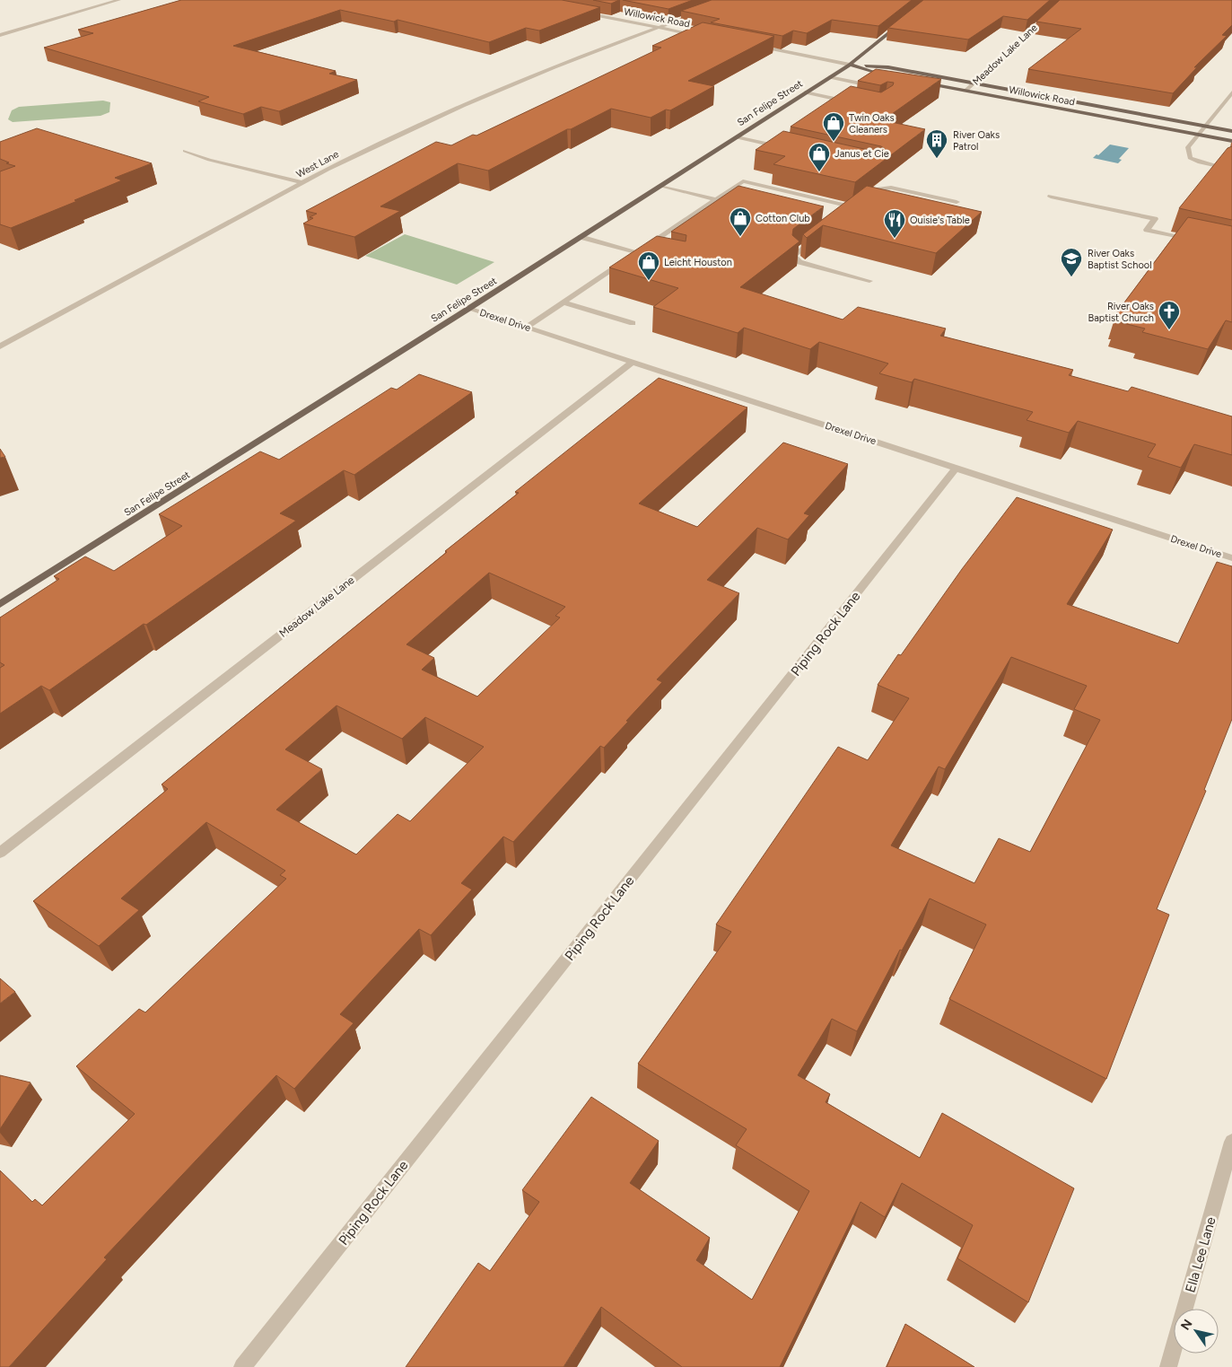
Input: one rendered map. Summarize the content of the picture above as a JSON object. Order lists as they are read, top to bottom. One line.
{"streets":{"main road":["Willowick Road","San Felipe Street"],"street":["Meadow Lake Lane","West Lane","Drexel Drive","Piping Rock Lane","Ella Lee Lane"]},"crossings":[["Willowick Road","Meadow Lake Lane"],["Willowick Road","San Felipe Street"],["Willowick Road","West Lane"],["Meadow Lake Lane","Drexel Drive"],["San Felipe Street","Drexel Drive"],["Drexel Drive","Piping Rock Lane"]],"places":{"shop":["Twin Oaks Cleaners","Janus et Cie","Cotton Club","Leicht Houston"],"building":["River Oaks Patrol"],"restaurant":["Ouisie's Table"],"school or university":["River Oaks Baptist School"],"church":["River Oaks Baptist Church"]},"north":"top left"}
